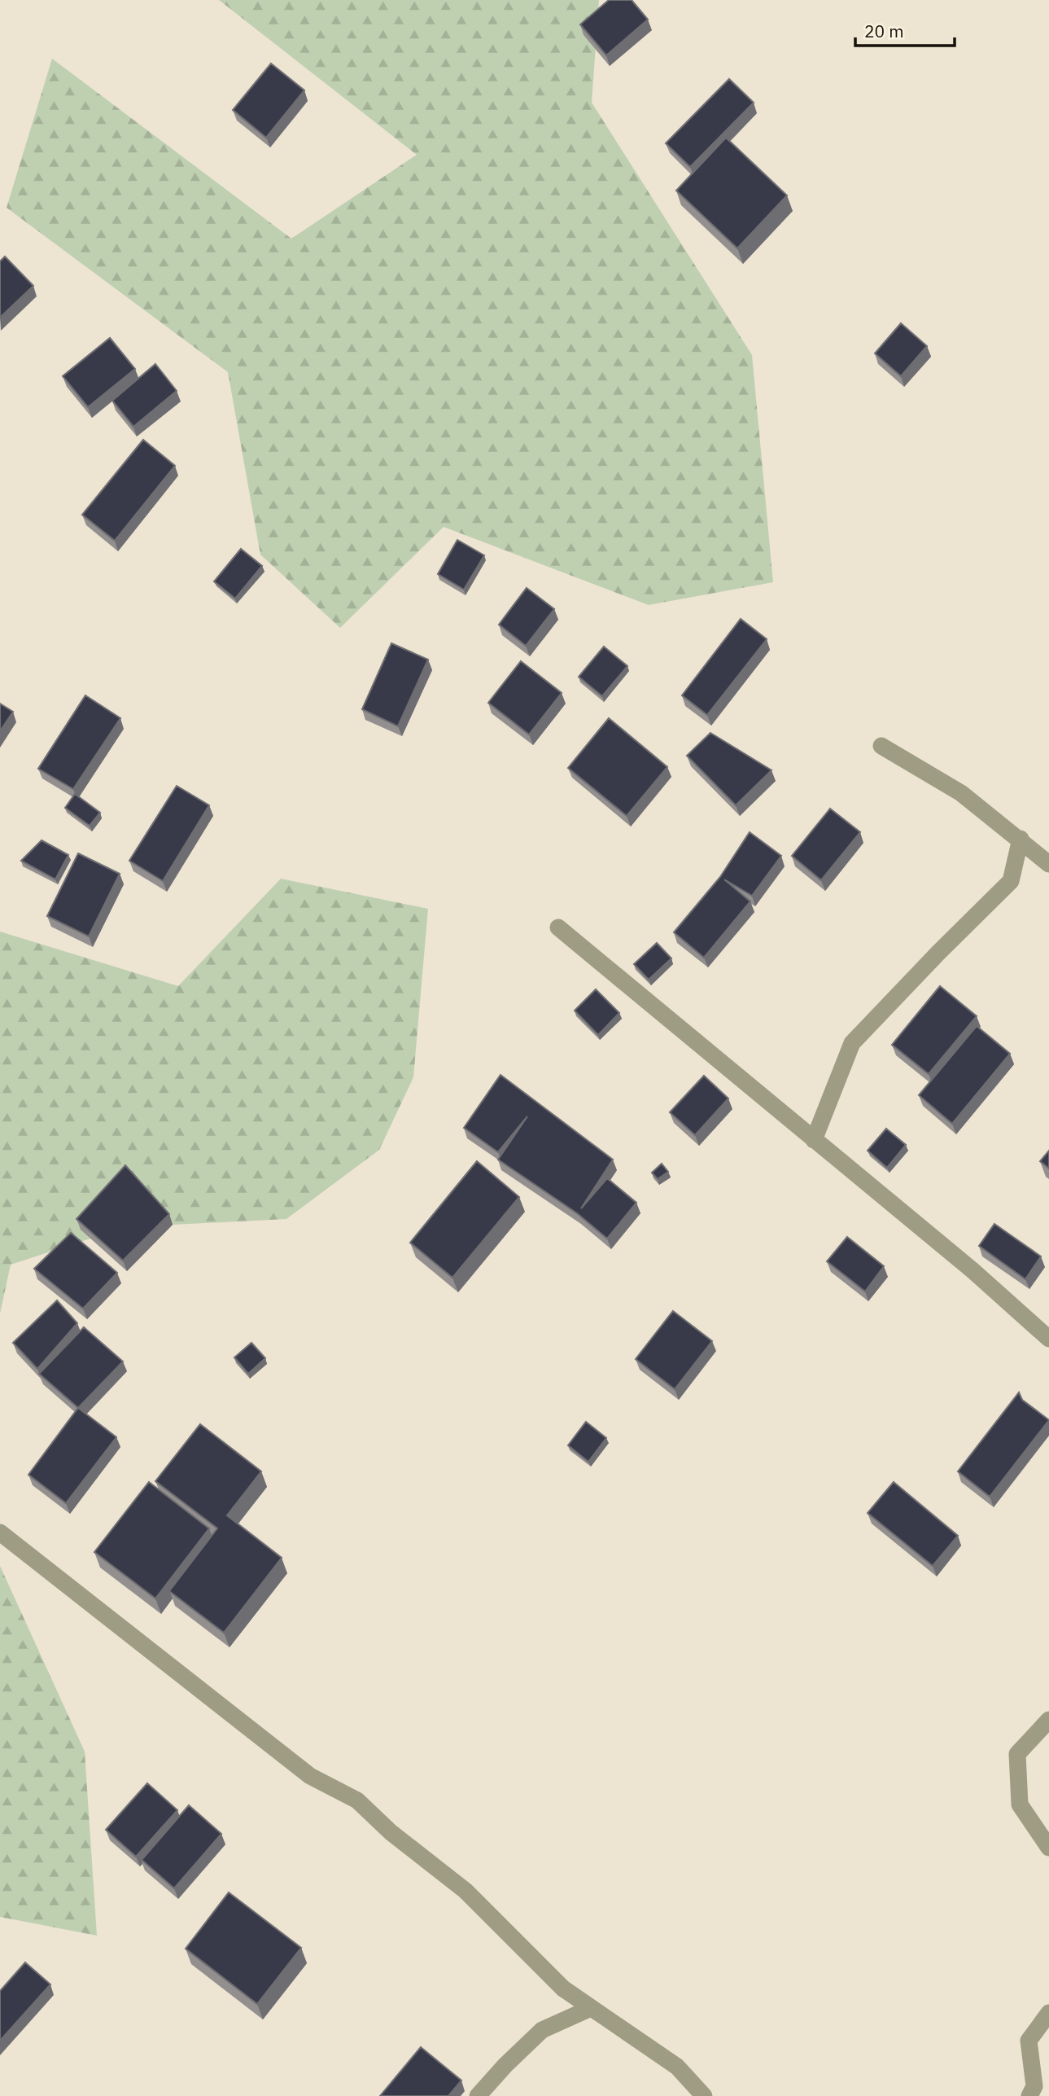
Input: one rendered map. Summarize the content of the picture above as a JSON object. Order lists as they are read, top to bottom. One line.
{"scale_bar":"20 m"}
